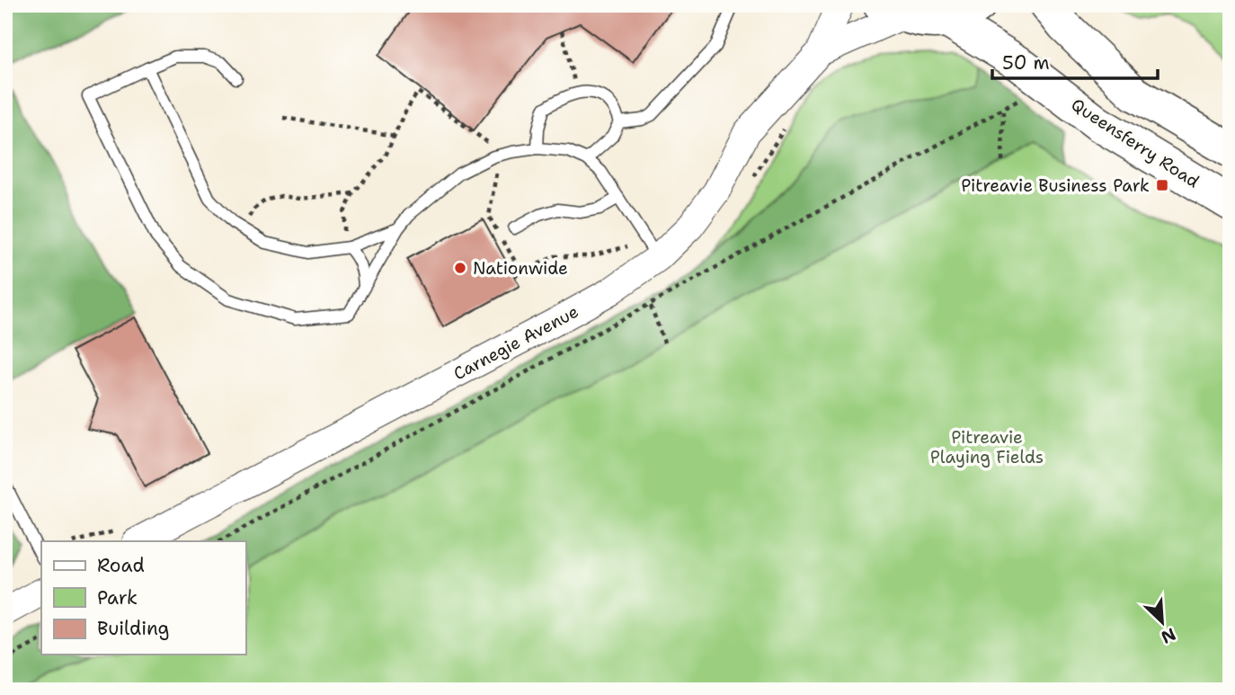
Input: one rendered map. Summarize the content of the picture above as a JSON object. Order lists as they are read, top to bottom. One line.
{"streets":{"main road":["Queensferry Road"],"street":["Carnegie Avenue"]},"parks":["Pitreavie Playing Fields"],"places":{"transit":["Pitreavie Business Park"],"other":["Nationwide"]},"legend":["Road","Park","Building"],"scale_bar":"50 m","north":"bottom right"}
